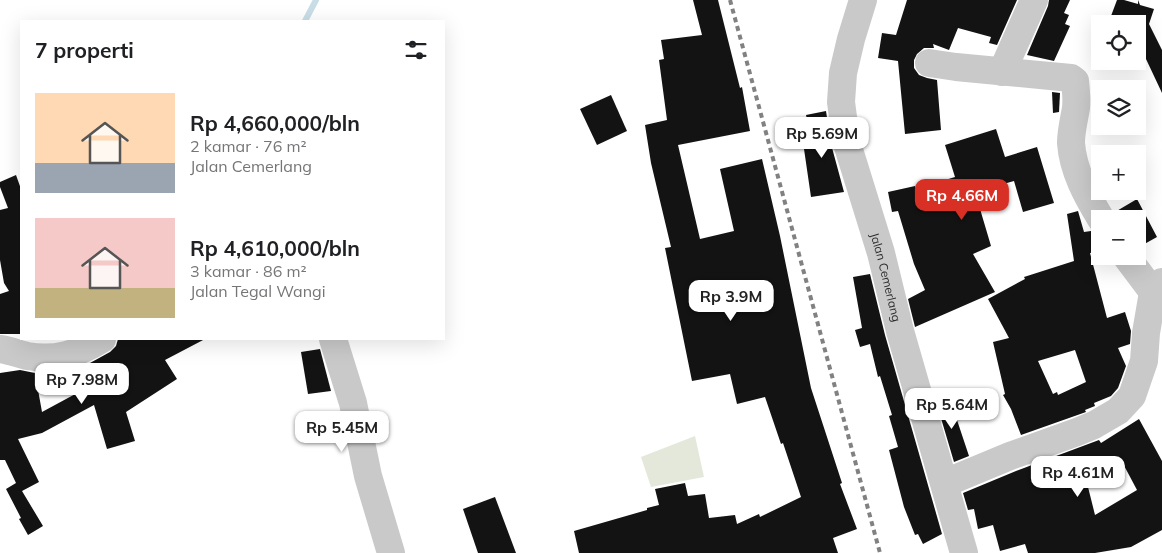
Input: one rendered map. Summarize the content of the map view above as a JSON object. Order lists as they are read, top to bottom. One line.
{"streets":{"street":["Jalan Cemerlang"]},"page":{"map_buttons":["+","−"],"heading":"7 properti","list":[{"name":"Rp 4,660,000/bln","note":"2 kamar · 76 m² · Jalan Cemerlang"},{"name":"Rp 4,610,000/bln","note":"3 kamar · 86 m² · Jalan Tegal Wangi"}],"price":["Rp 5.69M","Rp 4.66M","Rp 3.9M","Rp 7.98M","Rp 5.64M","Rp 5.45M","Rp 4.61M"]}}
